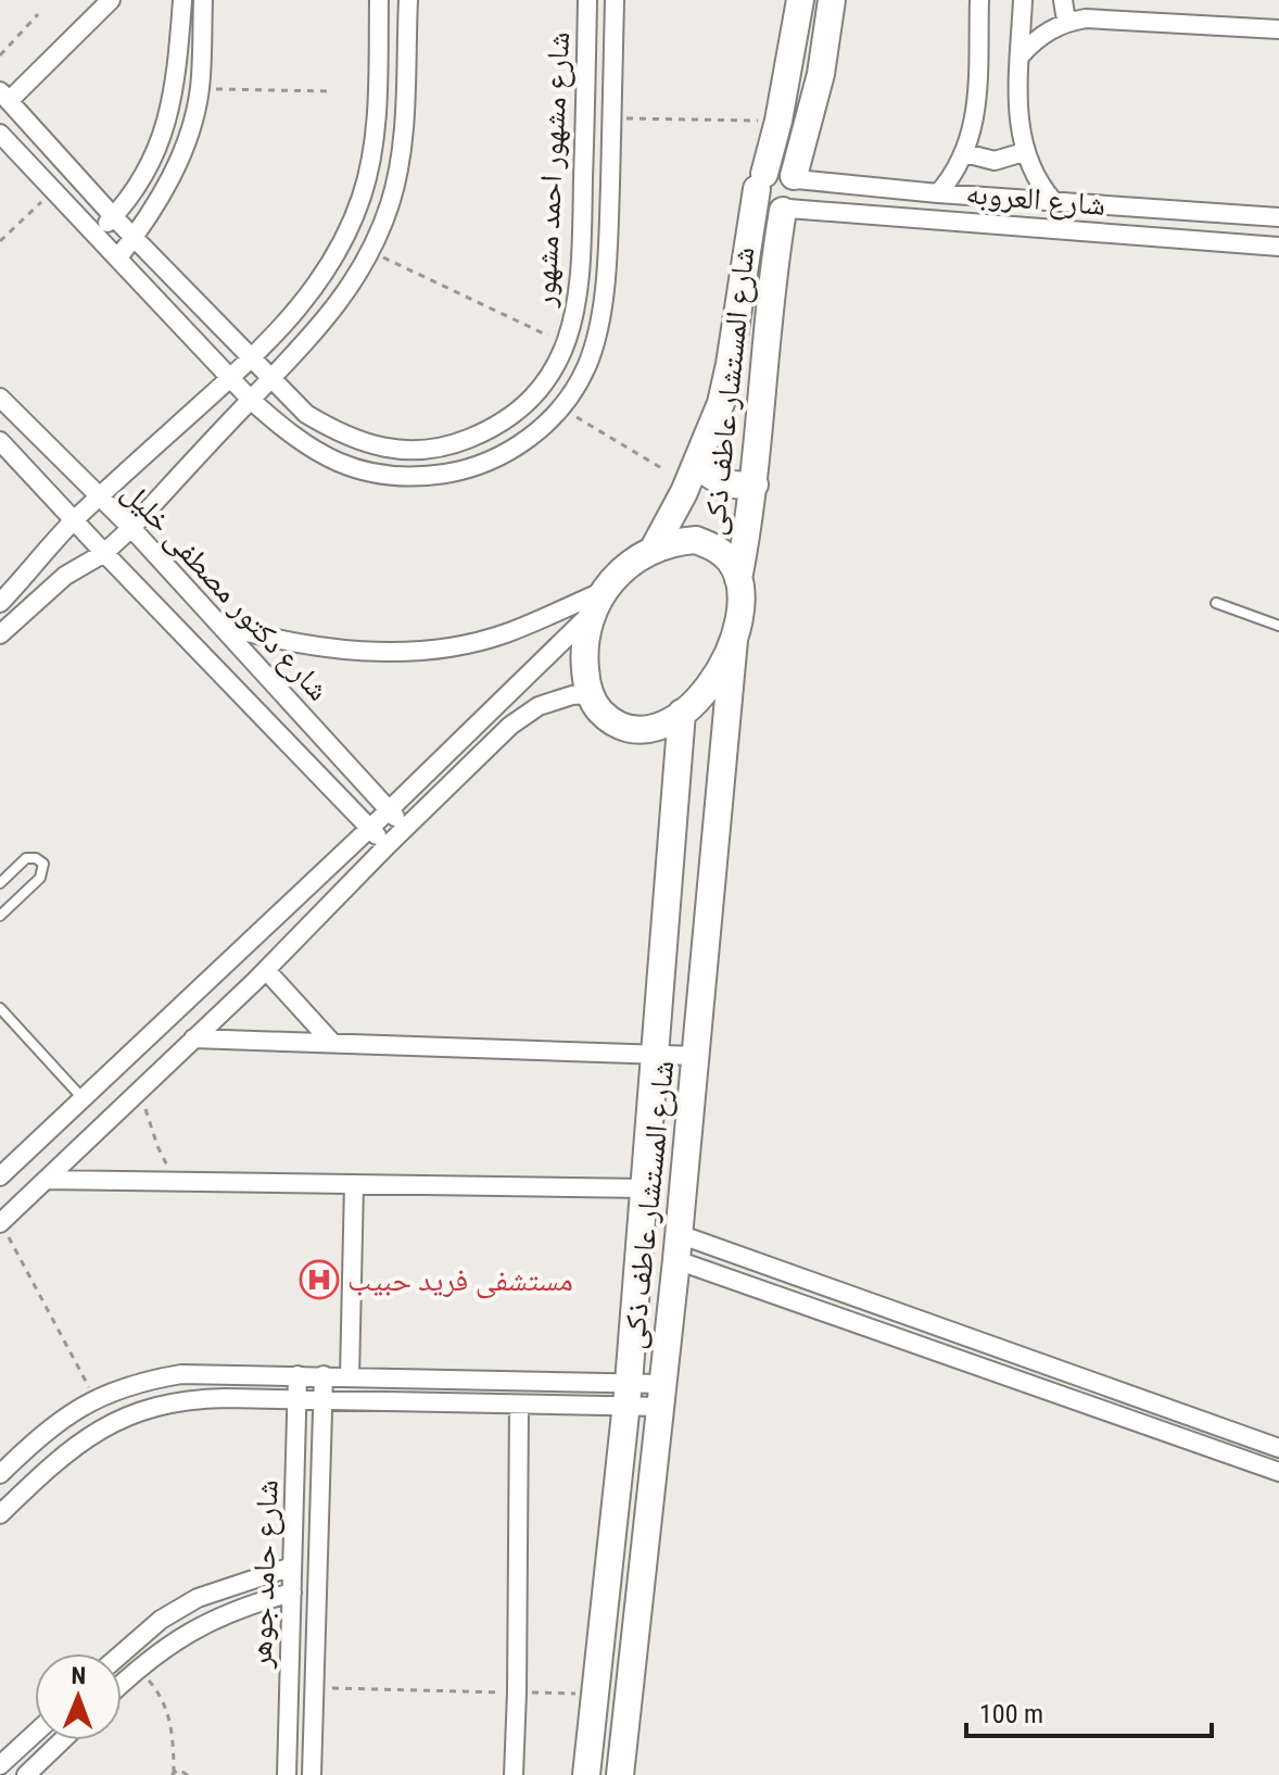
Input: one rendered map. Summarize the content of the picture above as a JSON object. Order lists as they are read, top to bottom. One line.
{"streets":{"street":["شارع مشهور احمد مشهور","شارع العروبه","شارع المستشار عاطف ذكى","شارع دكتور مصطفى خليل","شارع حامد جوهر"]},"crossings":[["شارع العروبه","شارع المستشار عاطف ذكى"]],"places":{"hospital":["مستشفى فريد حبيب"]},"scale_bar":"100 m","north":"top"}
